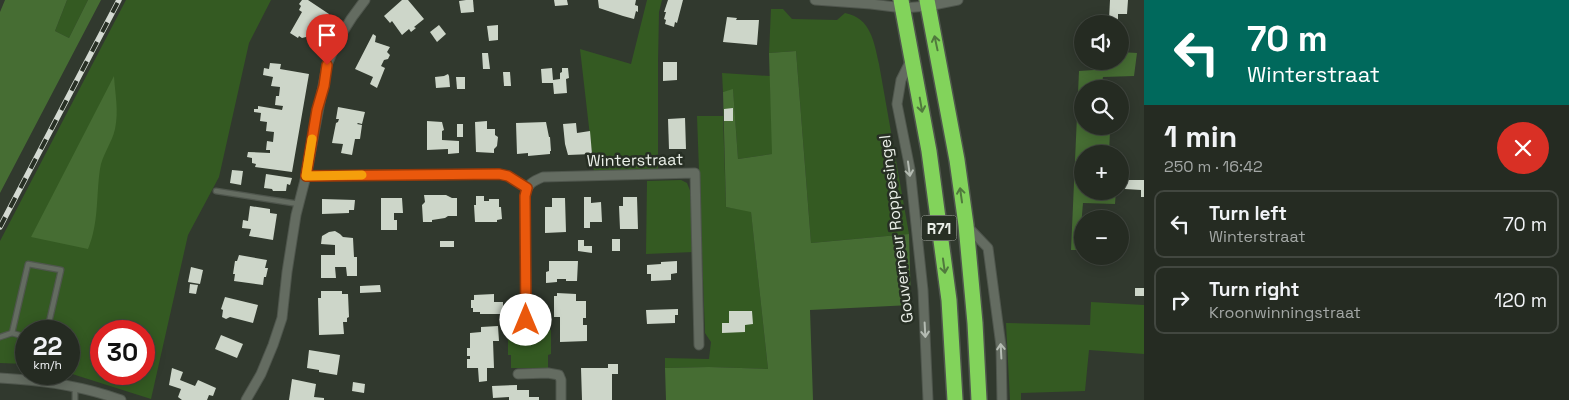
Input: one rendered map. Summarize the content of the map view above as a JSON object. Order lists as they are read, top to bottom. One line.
{"streets":{"highway":["R71"],"street":["Winterstraat","Gouverneur Roppesingel"]},"crossings":[["R71","Gouverneur Roppesingel"]],"page":{"turn":["70 m","Winterstraat"],"map_buttons":["+","−"],"heading":["1 min","250 m · 16:42"],"list":[{"name":"Turn left","note":"Winterstraat","value":"70 m"},{"name":"Turn right","note":"Kroonwinningstraat","value":"120 m"}],"speed":"22 km/h","limit":"30"}}
